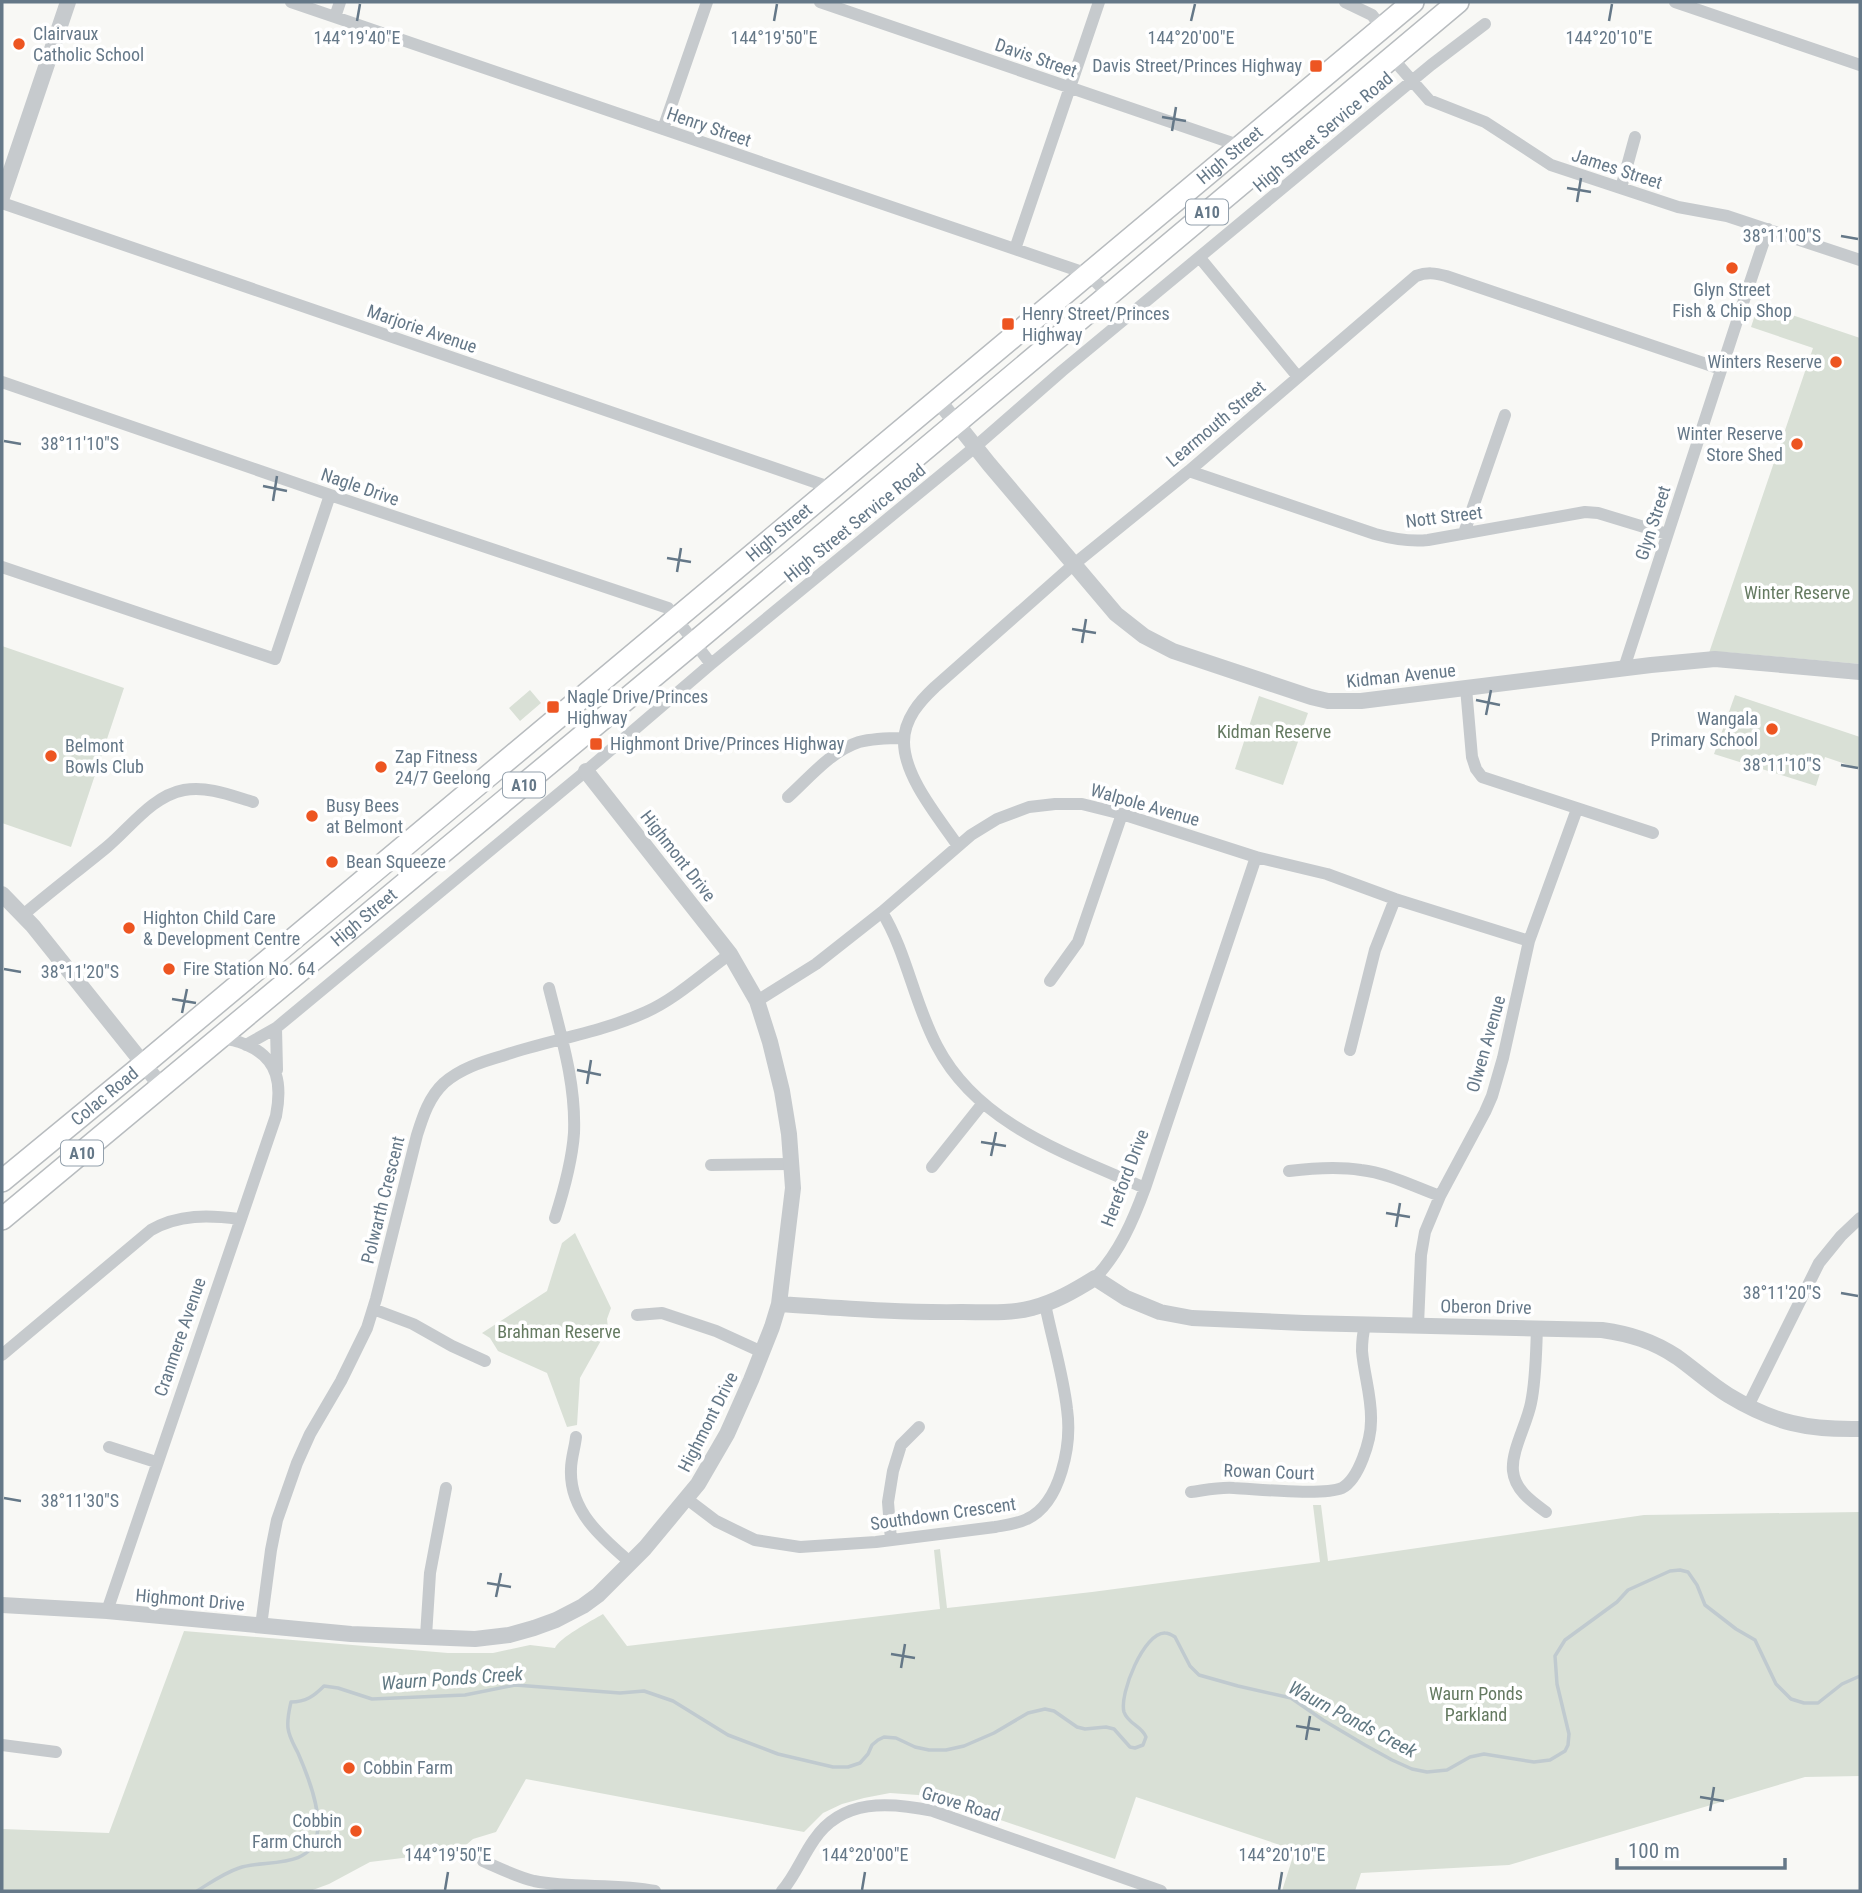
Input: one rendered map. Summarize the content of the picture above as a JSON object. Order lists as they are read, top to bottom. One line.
{"streets":{"highway":["High Street","A10","Colac Road"],"street":["Davis Street","Henry Street","High Street Service Road","James Street","Marjorie Avenue","Learmouth Street","Nagle Drive","Nott Street","Glyn Street","Kidman Avenue","Walpole Avenue","Highmont Drive","Olwen Avenue","Hereford Drive","Polwarth Crescent","Oberon Drive","Cranmere Avenue","Rowan Court","Southdown Crescent","Grove Road"]},"crossings":[["Davis Street","High Street"],["Henry Street","High Street"],["High Street Service Road","James Street"],["High Street Service Road","Kidman Avenue"],["High Street Service Road","Highmont Drive"],["High Street Service Road","Cranmere Avenue"],["High Street","James Street"],["High Street","Marjorie Avenue"],["High Street","Nagle Drive"],["High Street","Kidman Avenue"],["High Street","Colac Road"],["James Street","Glyn Street"],["Learmouth Street","Nott Street"],["Learmouth Street","Glyn Street"],["Learmouth Street","Kidman Avenue"],["Nott Street","Glyn Street"],["Glyn Street","Kidman Avenue"],["Walpole Avenue","Highmont Drive"],["Walpole Avenue","Olwen Avenue"],["Walpole Avenue","Hereford Drive"],["Highmont Drive","Hereford Drive"],["Highmont Drive","Polwarth Crescent"],["Highmont Drive","Cranmere Avenue"],["Highmont Drive","Southdown Crescent"],["Olwen Avenue","Oberon Drive"],["Hereford Drive","Oberon Drive"],["Hereford Drive","Southdown Crescent"],["Oberon Drive","Rowan Court"]],"water":["Waurn Ponds Creek"],"parks":["Winter Reserve","Kidman Reserve","Brahman Reserve","Waurn Ponds Parkland"],"places":{"other":["Clairvaux Catholic School","Glyn Street Fish & Chip Shop","Winters Reserve","Winter Reserve Store Shed","Wangala Primary School","Belmont Bowls Club","Zap Fitness 24/7 Geelong","Busy Bees at Belmont","Bean Squeeze","Highton Child Care & Development Centre","Fire Station No. 64","Cobbin Farm","Cobbin Farm Church"],"transit":["Davis Street/Princes Highway","Henry Street/Princes Highway","Nagle Drive/Princes Highway","Highmont Drive/Princes Highway"]},"scale_bar":"100 m","coordinates":["144°19'40\"E","144°19'50\"E","144°20'00\"E","144°20'10\"E","38°11'00\"S","38°11'10\"S","38°11'20\"S","38°11'30\"S"]}
